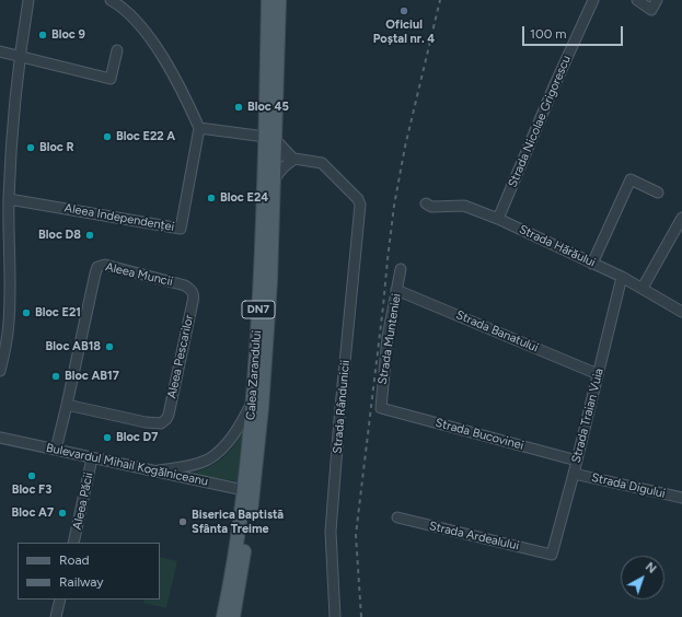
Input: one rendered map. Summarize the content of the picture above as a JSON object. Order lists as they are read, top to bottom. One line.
{"streets":{"main road":["DN7","Calea Zarandului"],"street":["Strada Nicolae Grigorescu","Aleea Independenței","Strada Hărăului","Aleea Muncii","Strada Banatului","Strada Munteniei","Aleea Pescarilor","Strada Rândunicii","Strada Traian Vuia","Strada Bucovinei","Bulevardul Mihail Kogălniceanu","Strada Digului","Aleea Păcii","Strada Ardealului"]},"crossings":[["Strada Nicolae Grigorescu","Strada Hărăului"],["Strada Hărăului","Strada Traian Vuia"],["Aleea Muncii","Aleea Pescarilor"],["Aleea Muncii","Bulevardul Mihail Kogălniceanu"],["Strada Banatului","Strada Munteniei"],["Strada Banatului","Strada Traian Vuia"],["Strada Munteniei","Strada Bucovinei"],["Calea Zarandului","Bulevardul Mihail Kogălniceanu"],["Strada Traian Vuia","Strada Bucovinei"],["Strada Traian Vuia","Strada Digului"],["Strada Traian Vuia","Strada Ardealului"],["Bulevardul Mihail Kogălniceanu","Aleea Păcii"]],"places":["Oficiul Poștal nr. 4","Bloc 9","Bloc 45","Bloc E22 A","Bloc R","Bloc E24","Bloc D8","Bloc E21","Bloc AB18","Bloc AB17","Bloc D7","Bloc F3","Bloc A7","Biserica Baptistă Sfânta Treime"],"legend":["Road","Railway"],"scale_bar":"100 m","north":"top right"}
